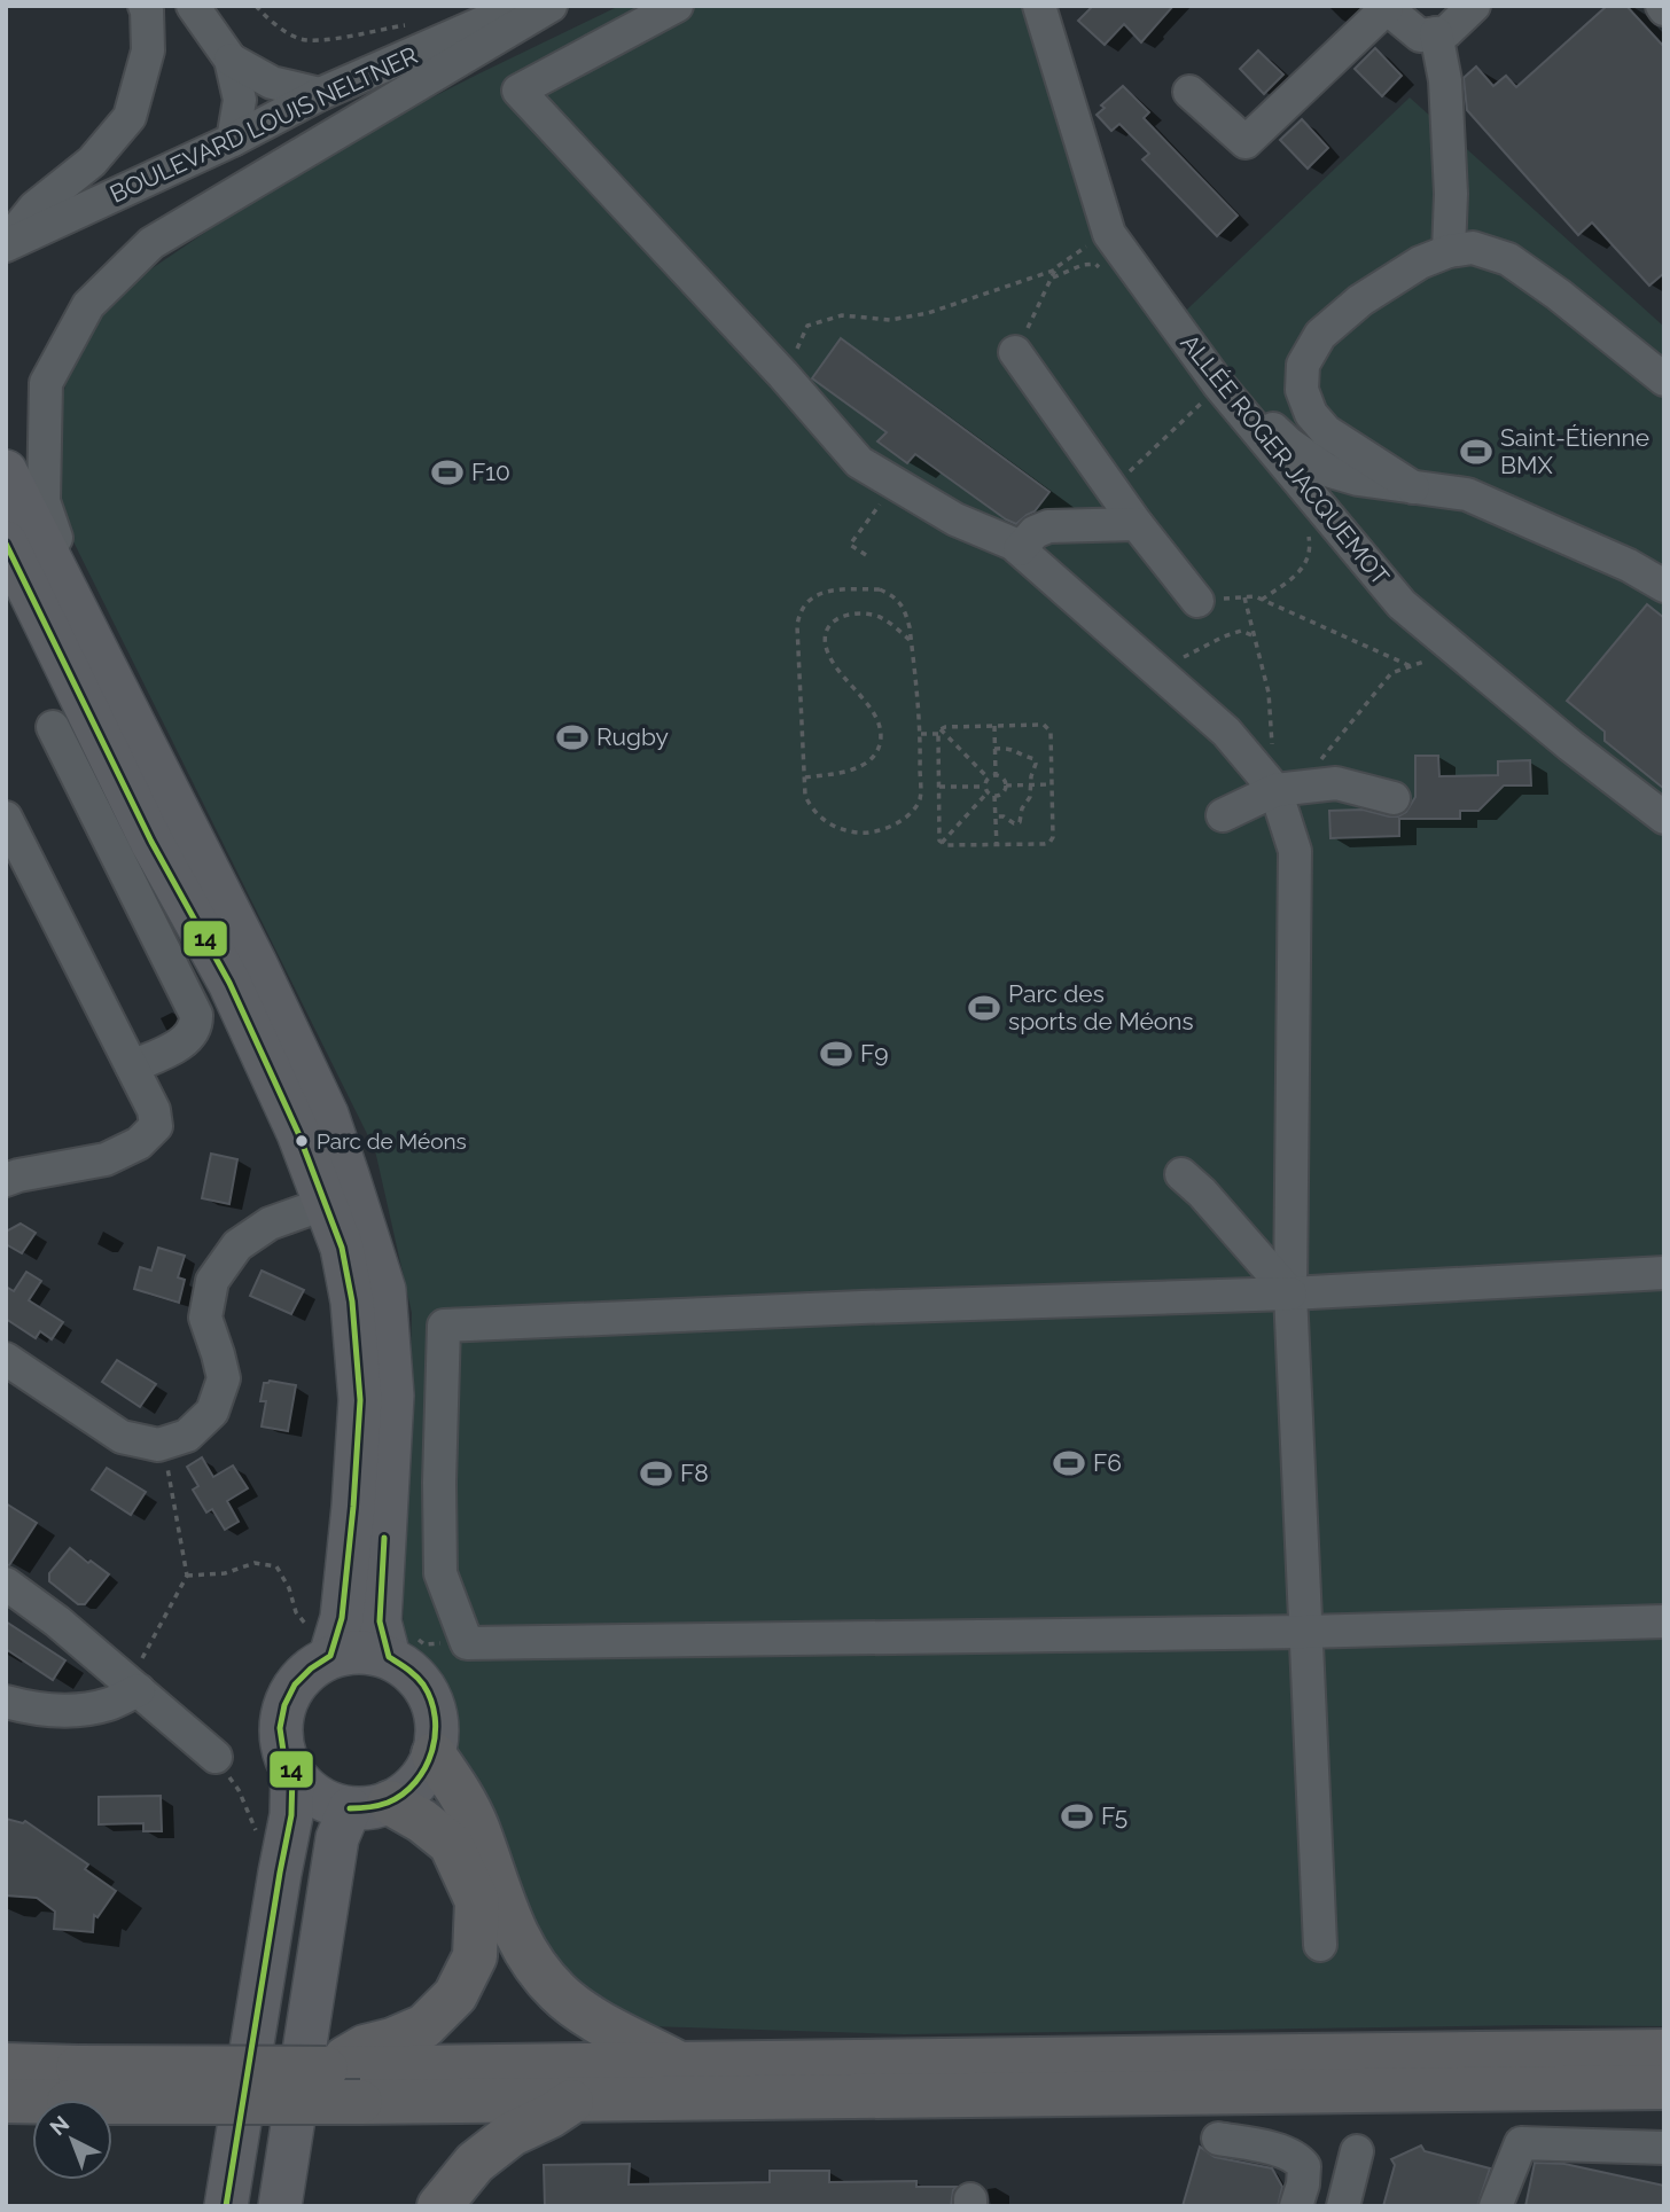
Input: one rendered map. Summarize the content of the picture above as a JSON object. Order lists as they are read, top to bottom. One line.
{"streets":{"street":["BOULEVARD LOUIS NELTNER","ALLÉE ROGER JACQUEMOT"]},"places":{"sports":["Saint-Étienne BMX","F10","Rugby","Parc des sports de Méons","F9","F6","F8","F5"],"other":["Parc de Méons"]},"lines":["transit line 14"],"north":"top left"}
